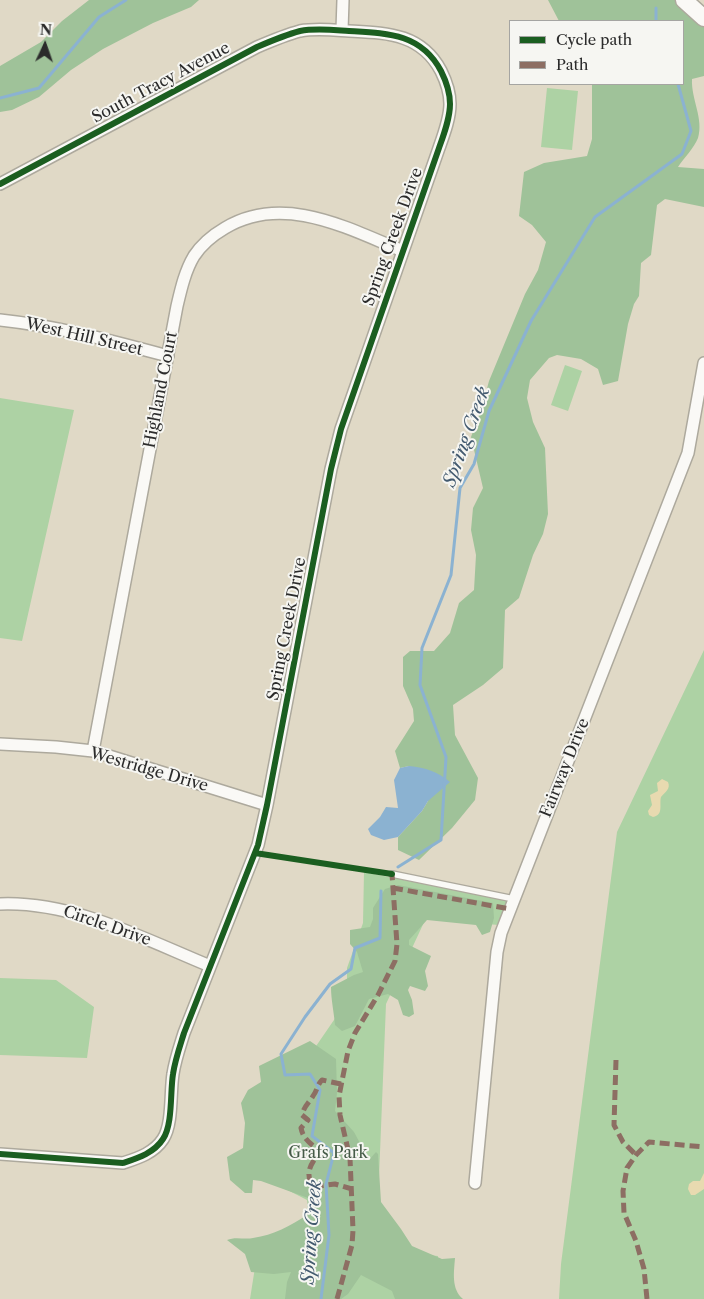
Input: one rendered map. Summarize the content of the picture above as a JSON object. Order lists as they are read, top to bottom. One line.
{"streets":{"street":["South Tracy Avenue","Spring Creek Drive","West Hill Street","Highland Court","Fairway Drive","Westridge Drive","Circle Drive"]},"crossings":[["South Tracy Avenue","Spring Creek Drive"],["Spring Creek Drive","Highland Court"],["Spring Creek Drive","Westridge Drive"],["Spring Creek Drive","Circle Drive"],["West Hill Street","Highland Court"],["Highland Court","Westridge Drive"]],"water":["Spring Creek"],"parks":["Grafs Park"],"legend":["Cycle path","Path"],"north":"top"}
